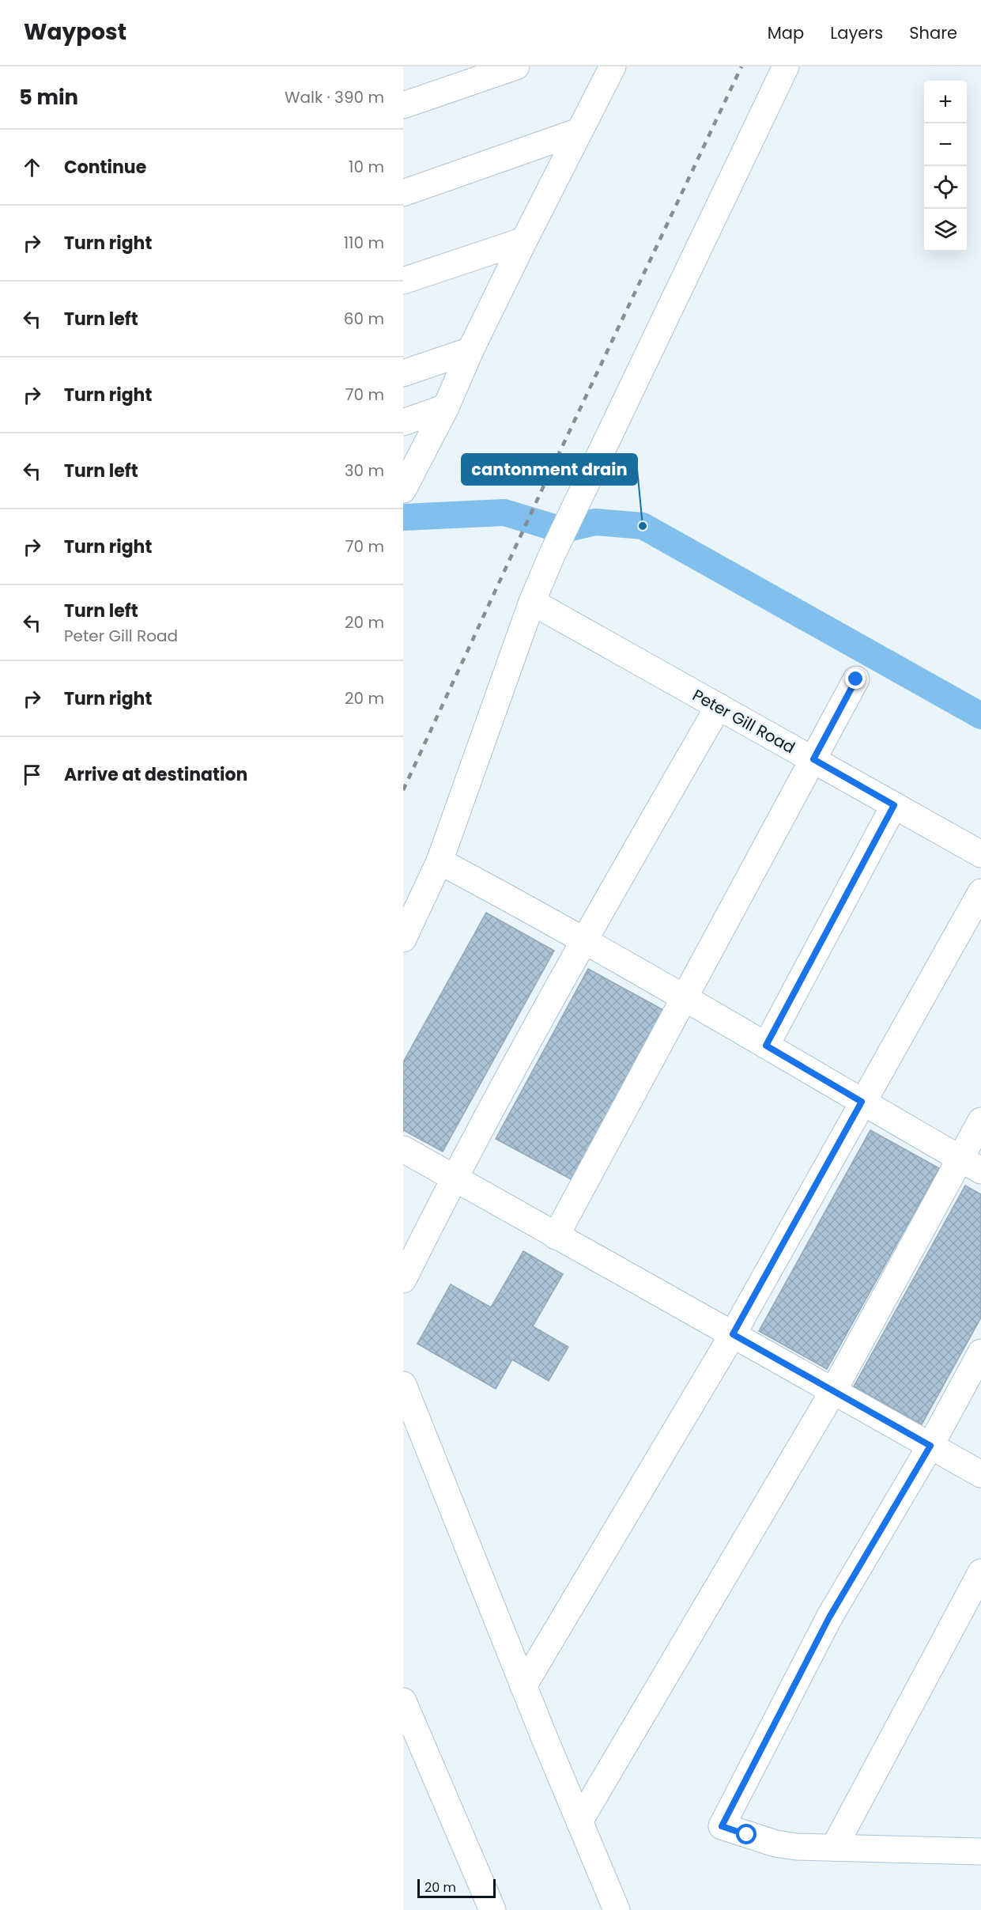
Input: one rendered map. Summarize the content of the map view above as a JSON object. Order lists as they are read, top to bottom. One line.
{"streets":{"street":["Peter Gill Road"]},"places":["cantonment drain"],"scale_bar":"20 m","page":{"header":"Waypost","nav":["Map","Layers","Share"],"heading":["5 min","Walk · 390 m"],"map_buttons":["+","−"],"list":[["Continue","10 m"],["Turn right","110 m"],["Turn left","60 m"],["Turn right","70 m"],["Turn left","30 m"],["Turn right","70 m"],["Turn left","Peter Gill Road","20 m"],["Turn right","20 m"],"Arrive at destination"],"scale":"20 m"}}
